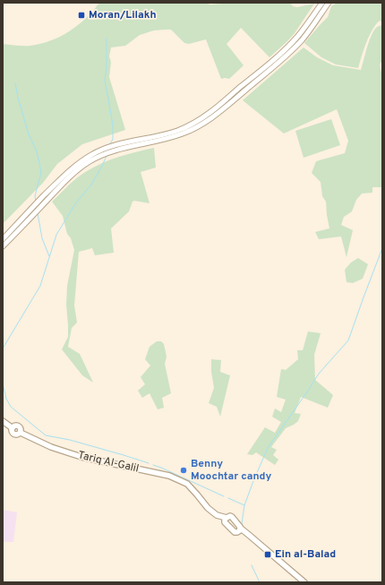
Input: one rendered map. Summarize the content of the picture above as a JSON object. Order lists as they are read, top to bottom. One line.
{"streets":{"main road":["Tariq Al-Galil"]},"places":{"transit":["Moran/Lilakh","Ein al-Balad"],"other":["Benny Moochtar candy"]}}
